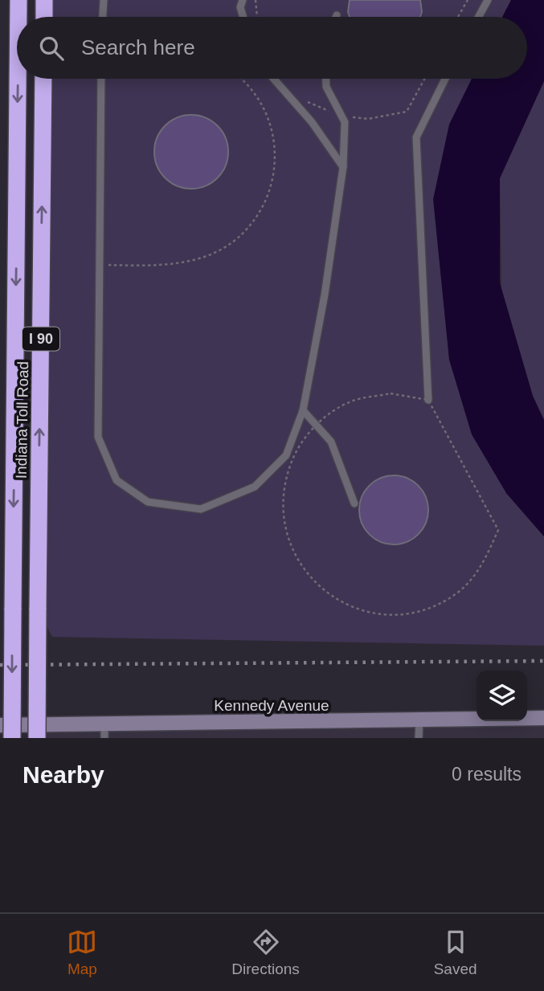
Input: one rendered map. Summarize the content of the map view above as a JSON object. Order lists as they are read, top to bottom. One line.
{"streets":{"highway":["I 90","Indiana Toll Road"],"main road":["Kennedy Avenue"]},"page":{"search":"Search here","heading":["Nearby","0 results"],"nav":["Map","Directions","Saved"]}}
